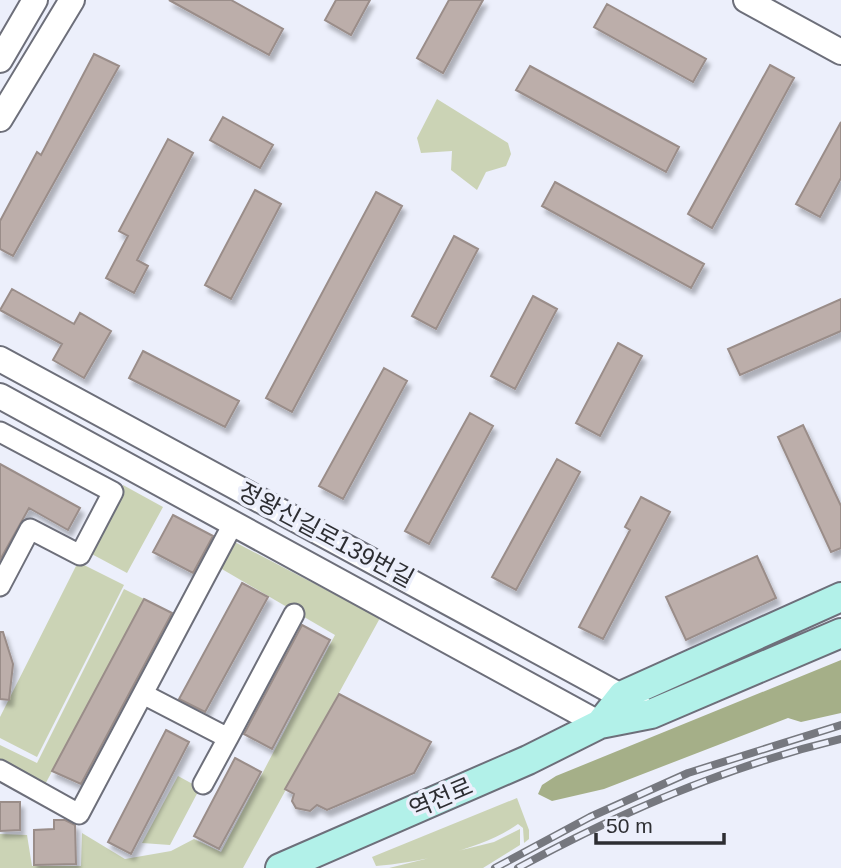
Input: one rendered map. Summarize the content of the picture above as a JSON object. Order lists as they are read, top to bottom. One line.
{"streets":{"main road":["역전로"],"street":["정왕신길로139번길"]},"crossings":[["정왕신길로139번길","역전로"]],"scale_bar":"50 m"}
